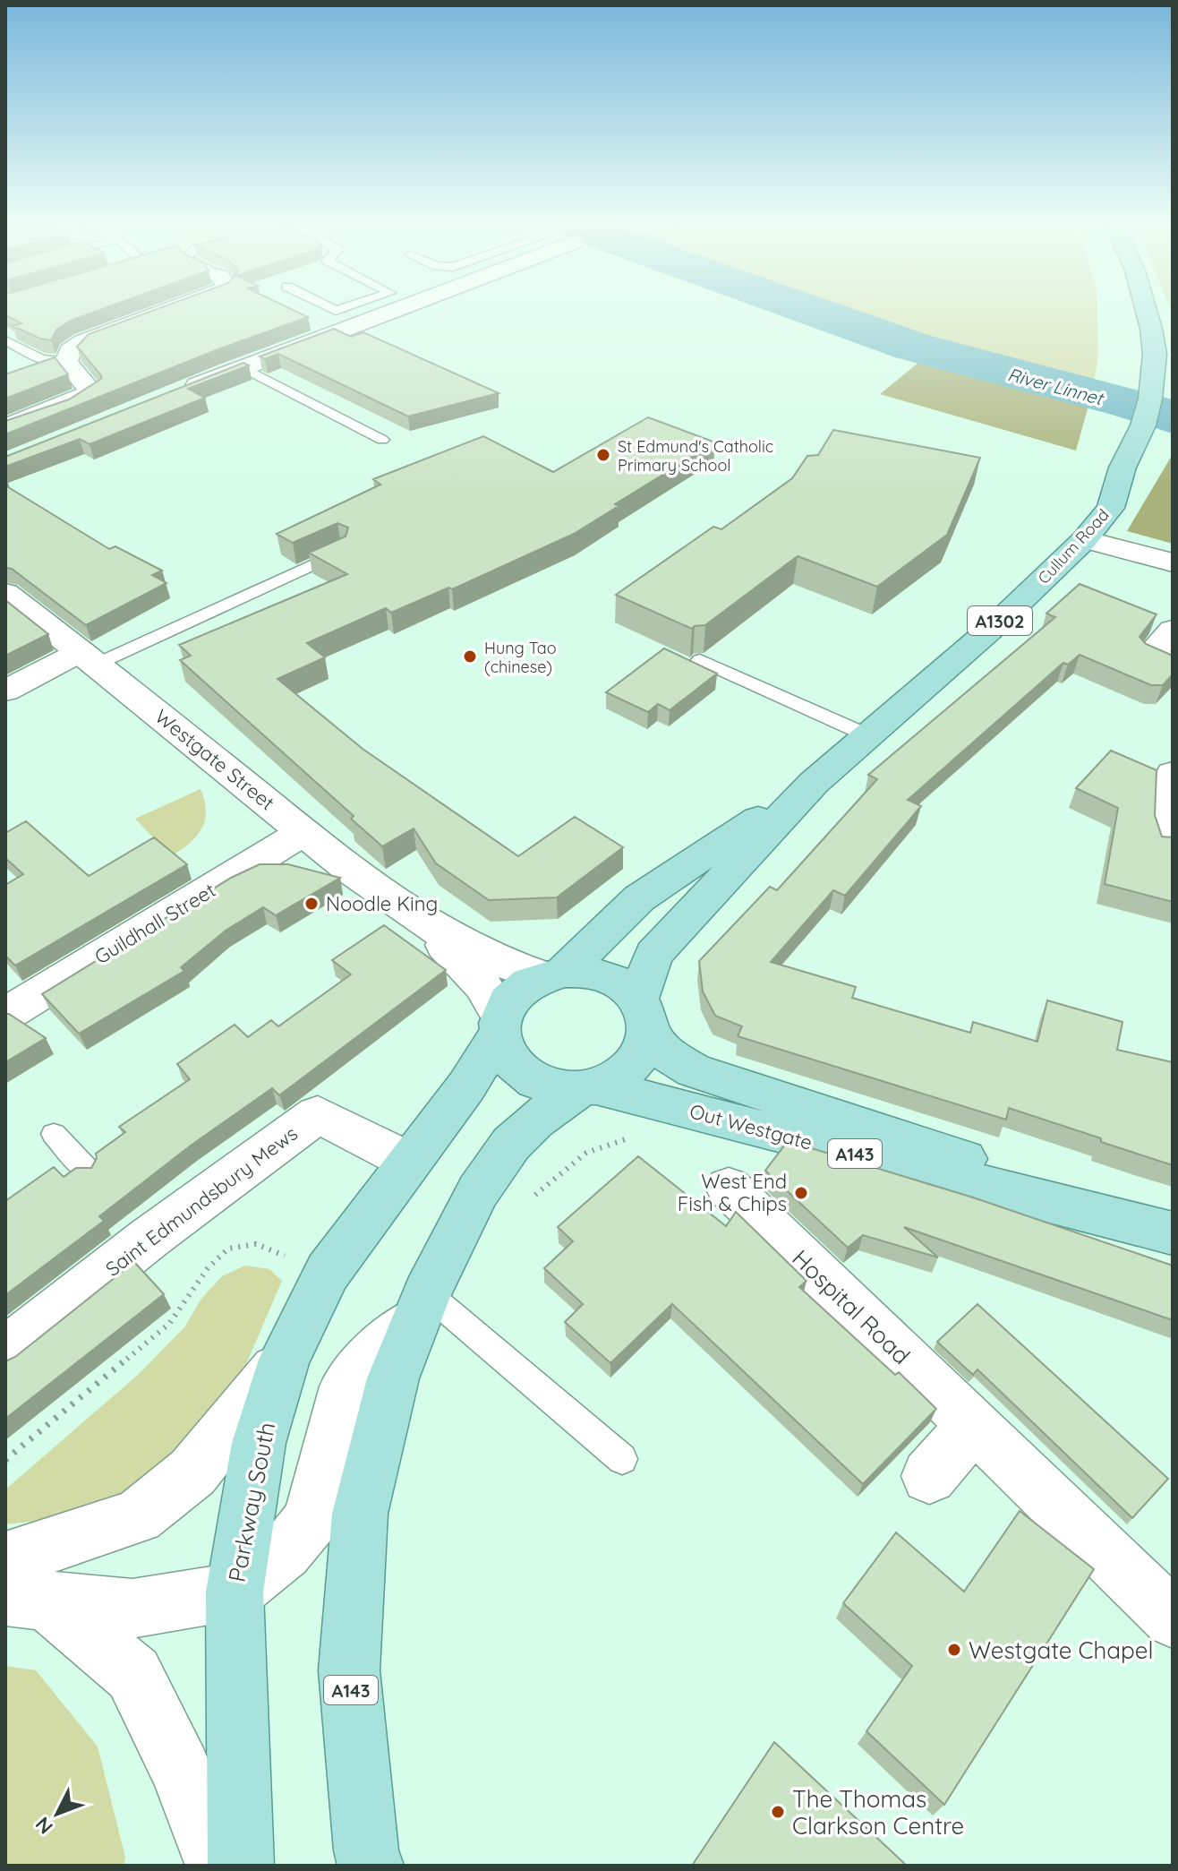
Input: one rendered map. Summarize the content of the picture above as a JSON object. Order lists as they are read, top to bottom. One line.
{"streets":{"main road":["Cullum Road","A1302","Out Westgate","A143","Parkway South"],"street":["Westgate Street","Guildhall Street","Saint Edmundsbury Mews","Hospital Road"]},"crossings":[["Cullum Road","Westgate Street"],["Cullum Road","Out Westgate"],["Cullum Road","A143"],["Cullum Road","Parkway South"],["Westgate Street","Guildhall Street"],["Westgate Street","Out Westgate"],["Westgate Street","A143"],["Westgate Street","Parkway South"],["Out Westgate","A143"],["Out Westgate","Parkway South"],["A143","Parkway South"],["Saint Edmundsbury Mews","Parkway South"]],"water":["River Linnet"],"places":["St Edmund's Catholic Primary School","Hung Tao (chinese)","Noodle King","West End Fish & Chips","Westgate Chapel","The Thomas Clarkson Centre"],"north":"bottom left"}
